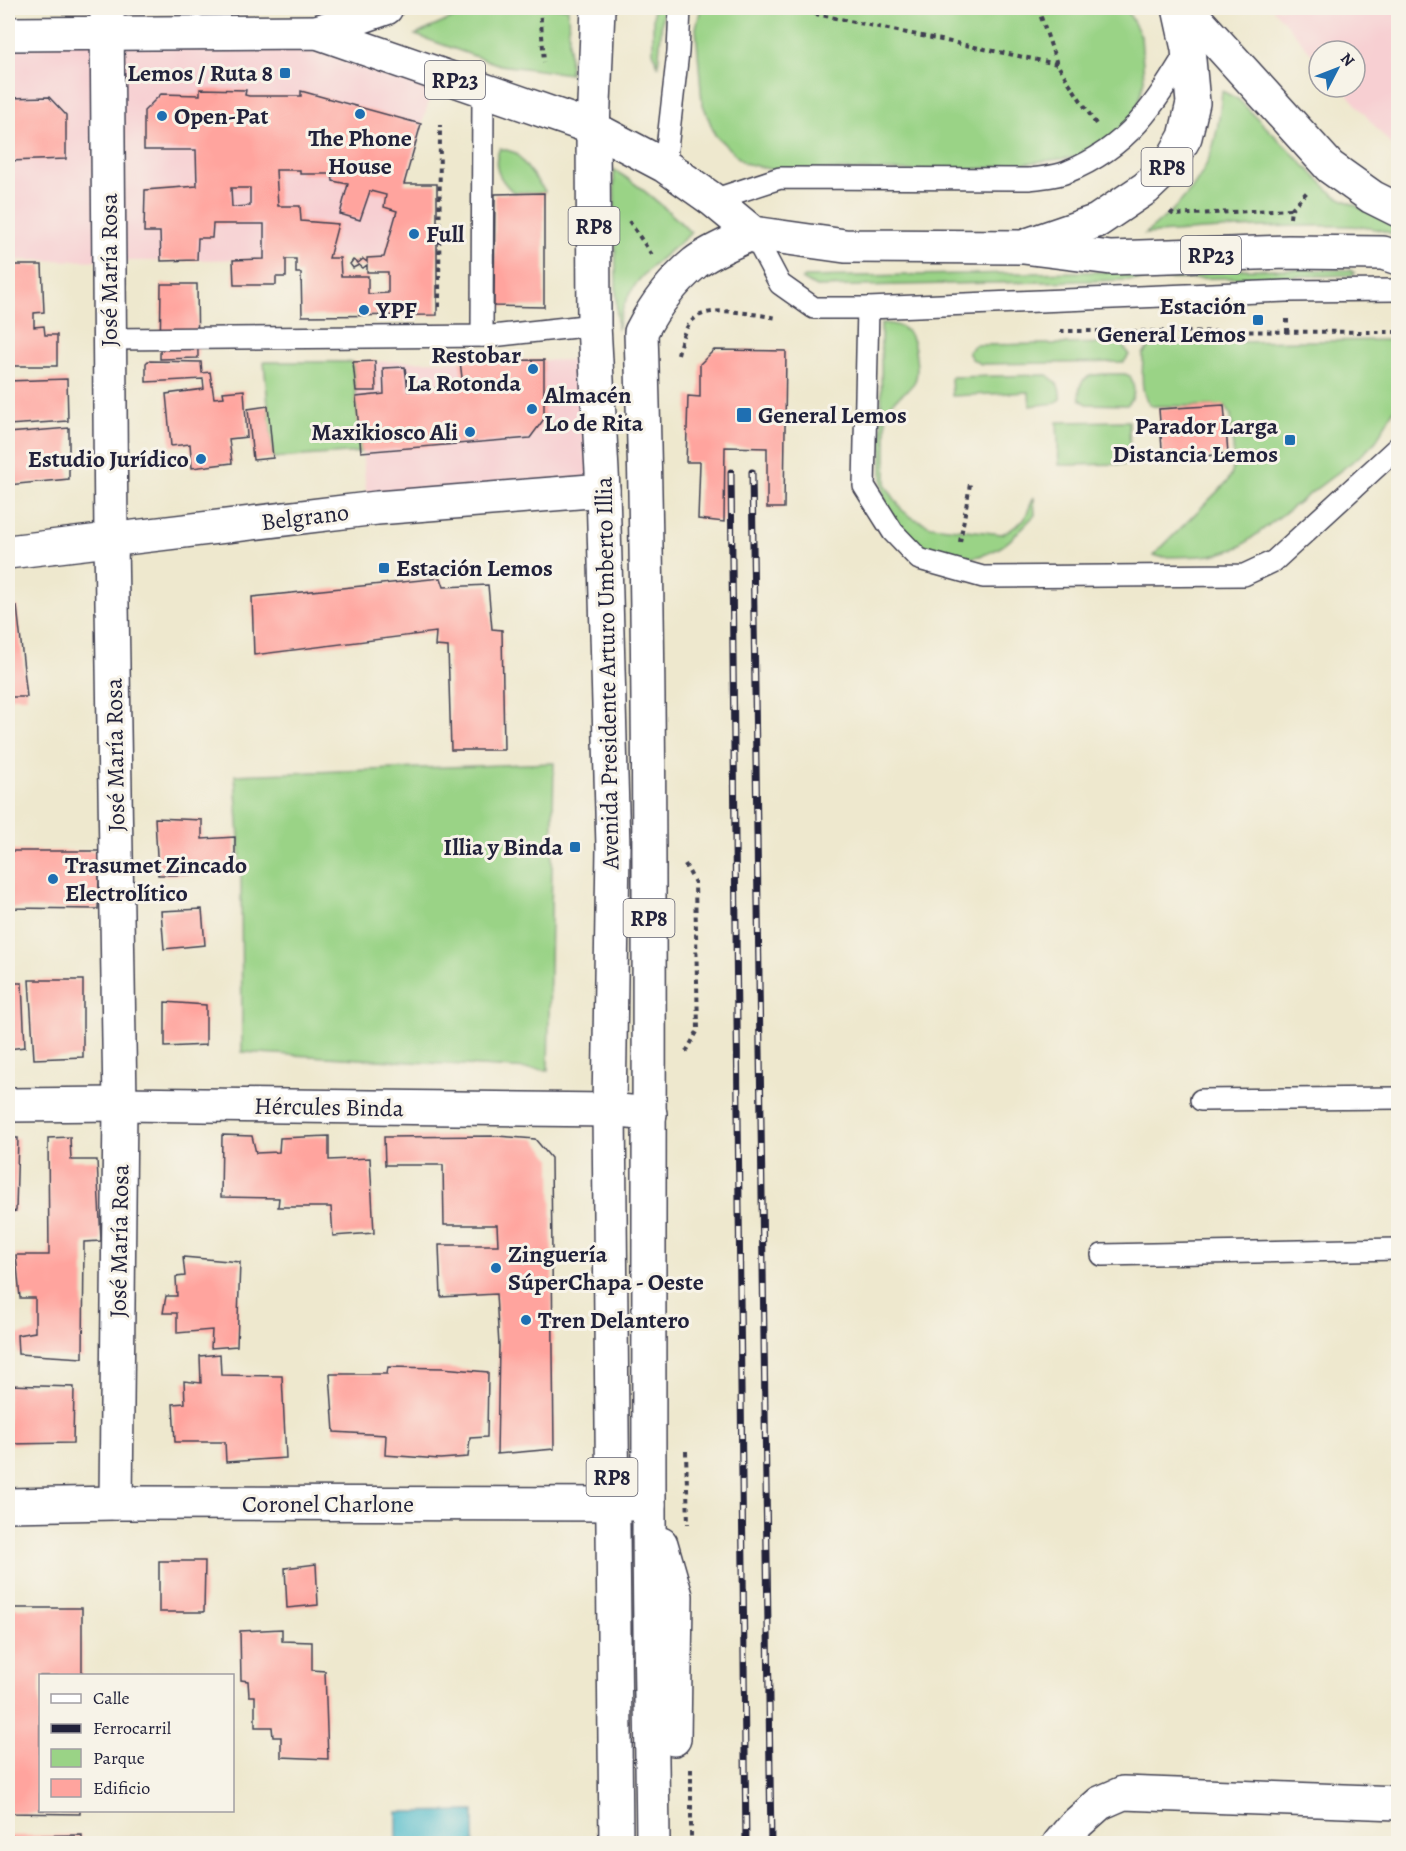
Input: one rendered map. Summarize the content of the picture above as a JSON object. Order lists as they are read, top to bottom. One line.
{"streets":{"main road":["RP23","RP8","José María Rosa","Belgrano","Avenida Presidente Arturo Umberto Illia","Hércules Binda","Coronel Charlone"]},"crossings":[["RP23","RP8"],["RP23","José María Rosa"],["RP23","Avenida Presidente Arturo Umberto Illia"],["RP8","Avenida Presidente Arturo Umberto Illia"],["José María Rosa","Belgrano"],["José María Rosa","Hércules Binda"],["José María Rosa","Coronel Charlone"],["Belgrano","Avenida Presidente Arturo Umberto Illia"],["Avenida Presidente Arturo Umberto Illia","Hércules Binda"],["Avenida Presidente Arturo Umberto Illia","Coronel Charlone"]],"places":{"transit":["Lemos / Ruta 8","Estación General Lemos","General Lemos","Parador Larga Distancia Lemos","Estación Lemos","Illia y Binda"],"other":["The Phone House","Open-Pat","Full","YPF","Restobar La Rotonda","Almacén Lo de Rita","Maxikiosco Ali","Estudio Jurídico","Trasumet Zincado Electrolítico","Zinguería SúperChapa - Oeste","Tren Delantero"]},"legend":["Calle","Ferrocarril","Parque","Edificio"],"north":"top right"}
